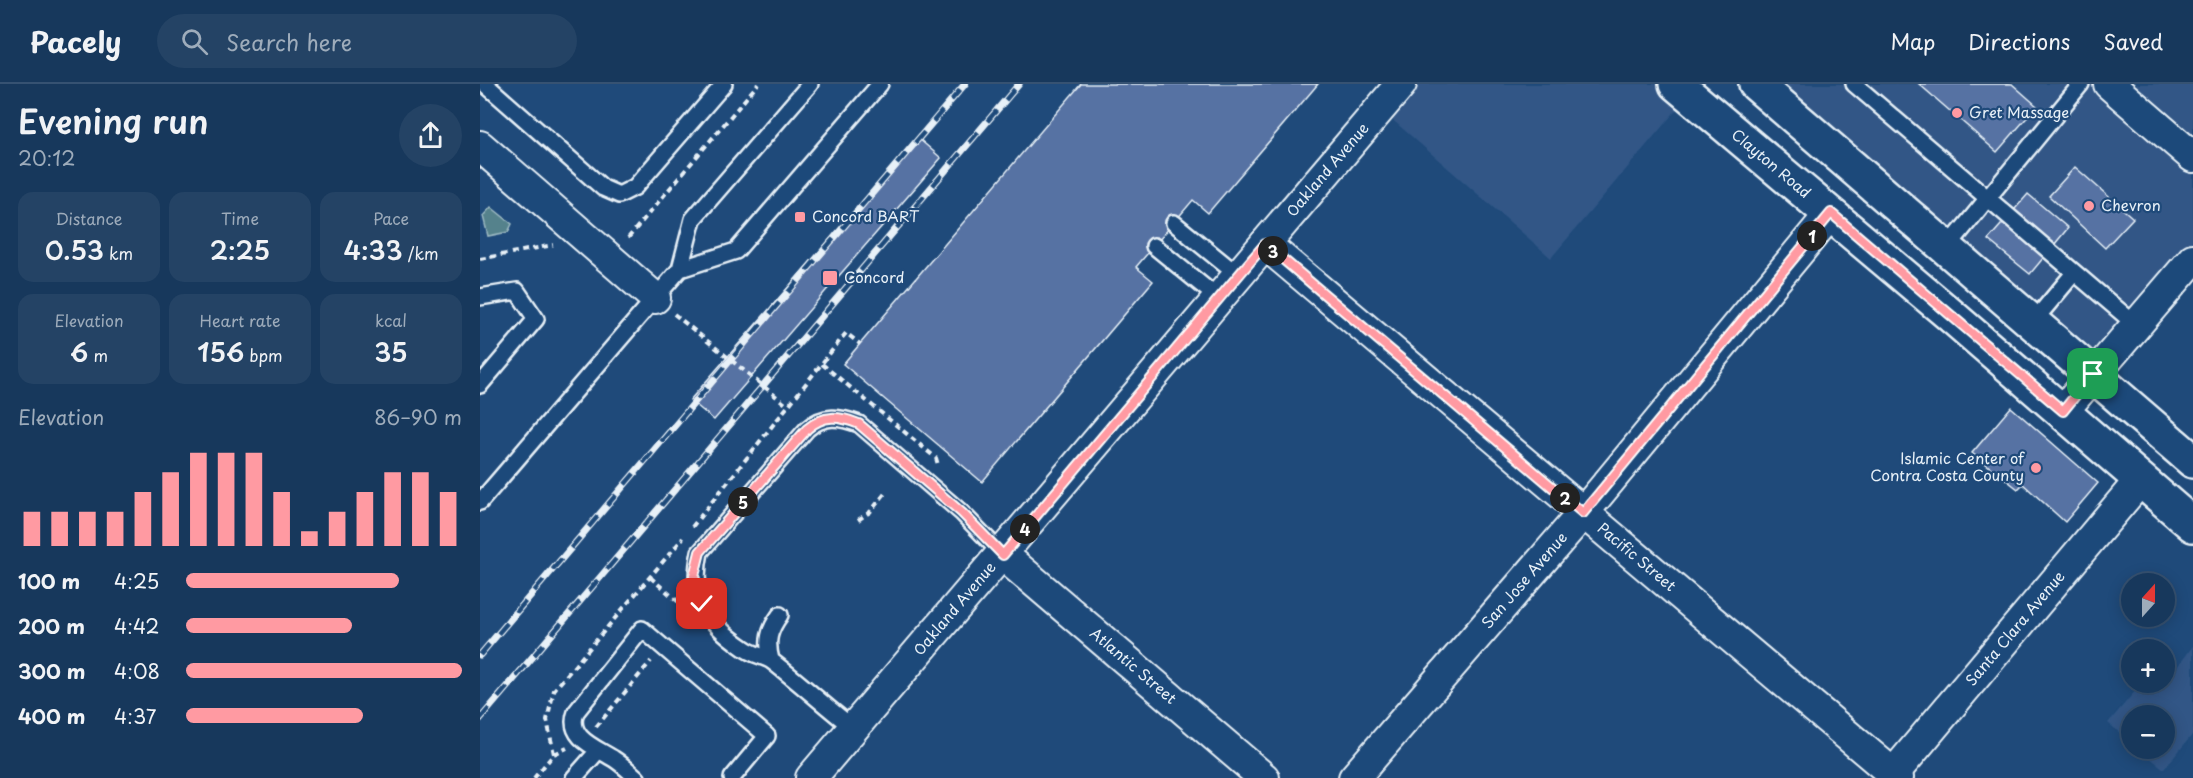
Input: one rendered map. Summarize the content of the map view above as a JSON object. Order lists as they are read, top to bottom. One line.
{"streets":{"main road":["Clayton Road"],"street":["Oakland Avenue","Pacific Street","San Jose Avenue","Santa Clara Avenue","Atlantic Street"]},"crossings":[["Clayton Road","San Jose Avenue"],["Clayton Road","Santa Clara Avenue"],["Oakland Avenue","Pacific Street"],["Oakland Avenue","Atlantic Street"],["Pacific Street","San Jose Avenue"],["Pacific Street","Santa Clara Avenue"]],"places":{"other":["Gret Massage","Chevron","Islamic Center of Contra Costa County"],"transit":["Concord BART","Concord"]},"north":"top","page":{"header":"Pacely","search":"Search here","nav":["Map","Directions","Saved"],"heading":["Evening run","20:12"],"stats":[["Distance","0.53 km"],["Time","2:25"],["Pace","4:33 /km"],["Elevation","6 m"],["Heart rate","156 bpm"],["kcal","35"]],"pins":["1","3","2","5","4"],"chart":["Elevation","86–90 m"],"list":[{"name":"100 m","note":"4:25"},{"name":"200 m","note":"4:42"},{"name":"300 m","note":"4:08"},{"name":"400 m","note":"4:37"}],"map_buttons":["+","−"]}}
